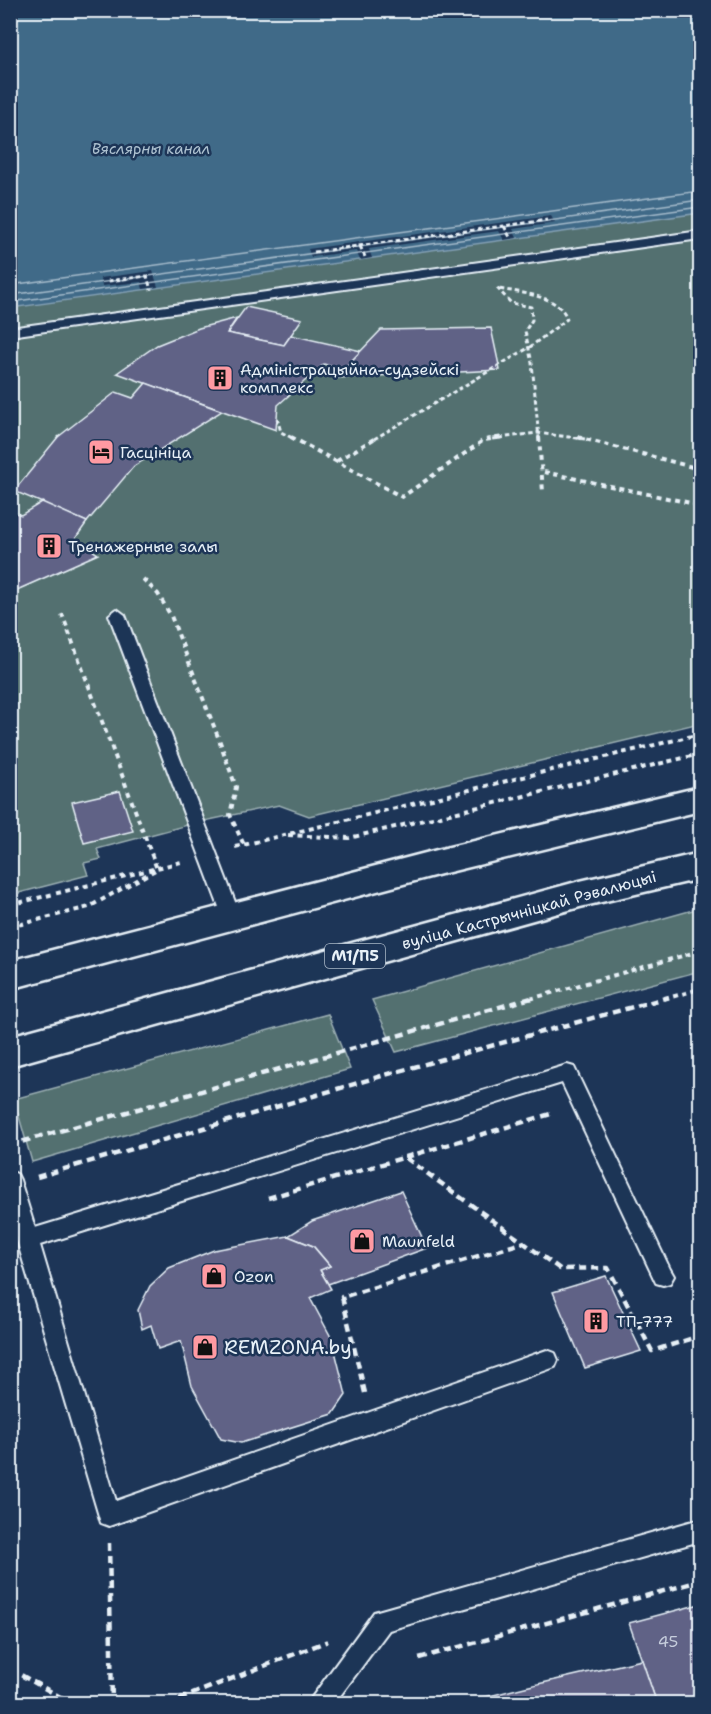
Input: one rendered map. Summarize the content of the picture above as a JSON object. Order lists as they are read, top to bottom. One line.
{"streets":{"highway":["вуліца Кастрычніцкай Рэвалюцыі","М1/П5"]},"water":["Вяслярны канал"],"places":{"building":["Адміністрацыйна-судзейскі комплекс","Тренажерные залы","ТП-777"],"hotel":["Гасцініца"],"shop":["Maunfeld","Ozon","REMZONA.by"]},"house_numbers":["45"]}
